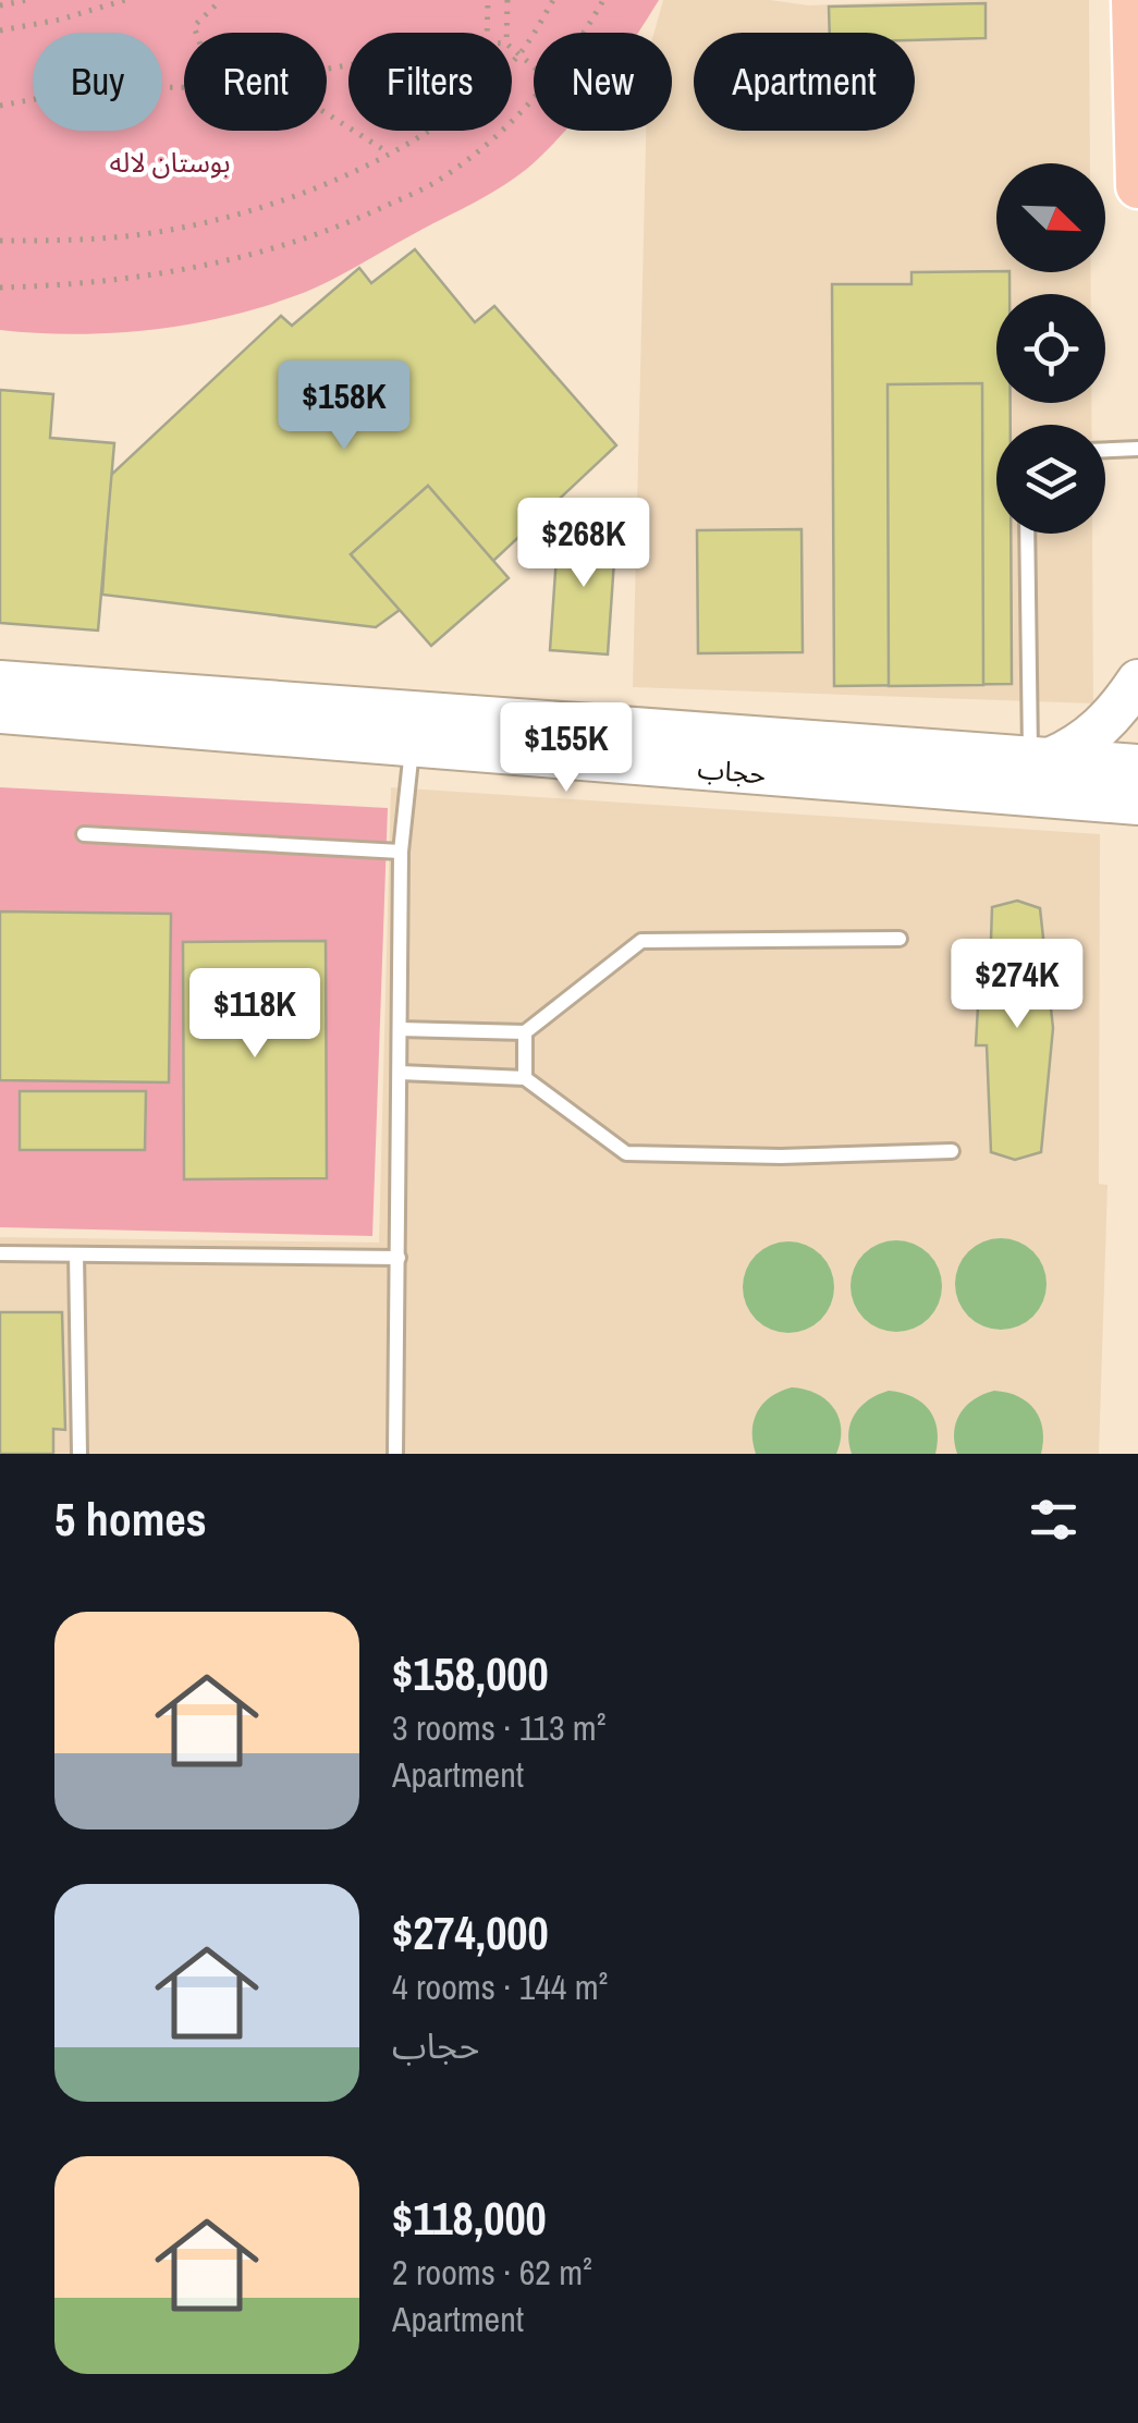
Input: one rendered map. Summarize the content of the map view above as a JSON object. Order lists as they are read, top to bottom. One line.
{"streets":{"main road":["حجاب"]},"parks":["بوستان لاله"],"north":"bottom right","page":{"chip":["Buy","Rent","Filters","New","Apartment"],"price":["$158K","$268K","$155K","$274K","$118K"],"heading":"5 homes","list":[{"name":"$158,000","note":"3 rooms · 113 m² · Apartment"},{"name":"$274,000","note":"4 rooms · 144 m² · حجاب"},{"name":"$118,000","note":"2 rooms · 62 m² · Apartment"}]}}
